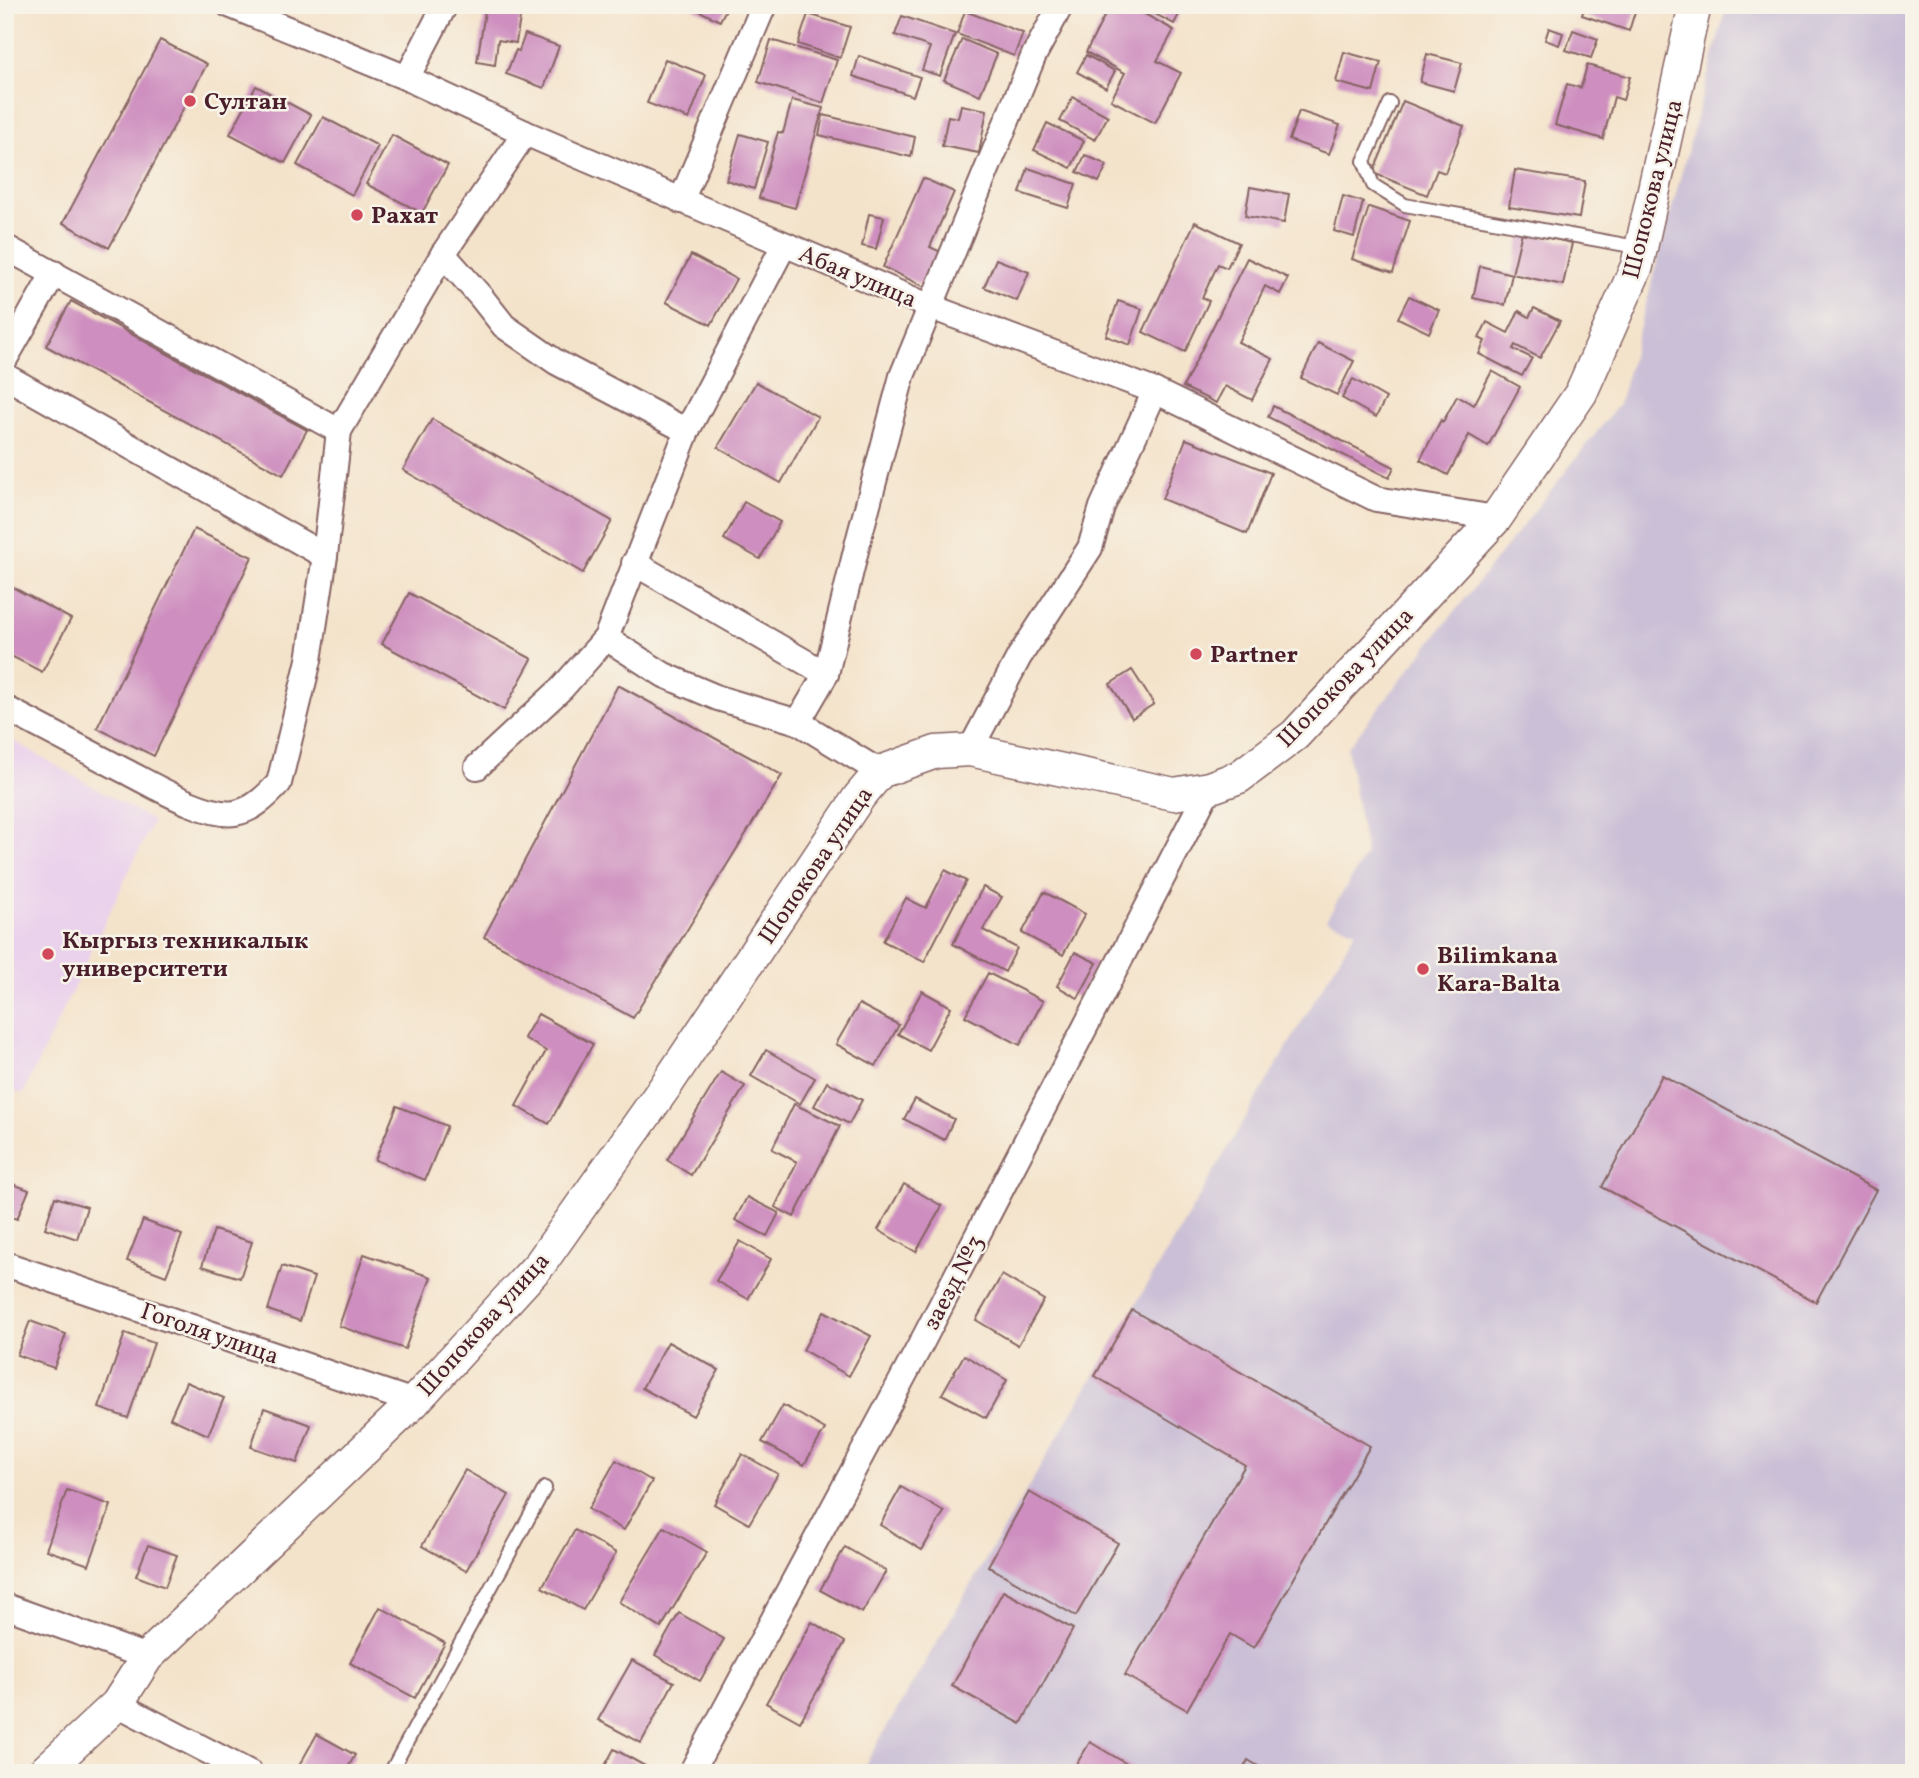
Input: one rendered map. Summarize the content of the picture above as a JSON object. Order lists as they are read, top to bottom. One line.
{"streets":{"street":["Шопокова улица","Абая улица","заезд №3","Гоголя улица"]},"crossings":[["Шопокова улица","Абая улица"],["Шопокова улица","заезд №3"],["Шопокова улица","Гоголя улица"]],"places":["Султан","Рахат","Partner","Кыргыз техникалык университети","Bilimkana Kara-Balta"]}
